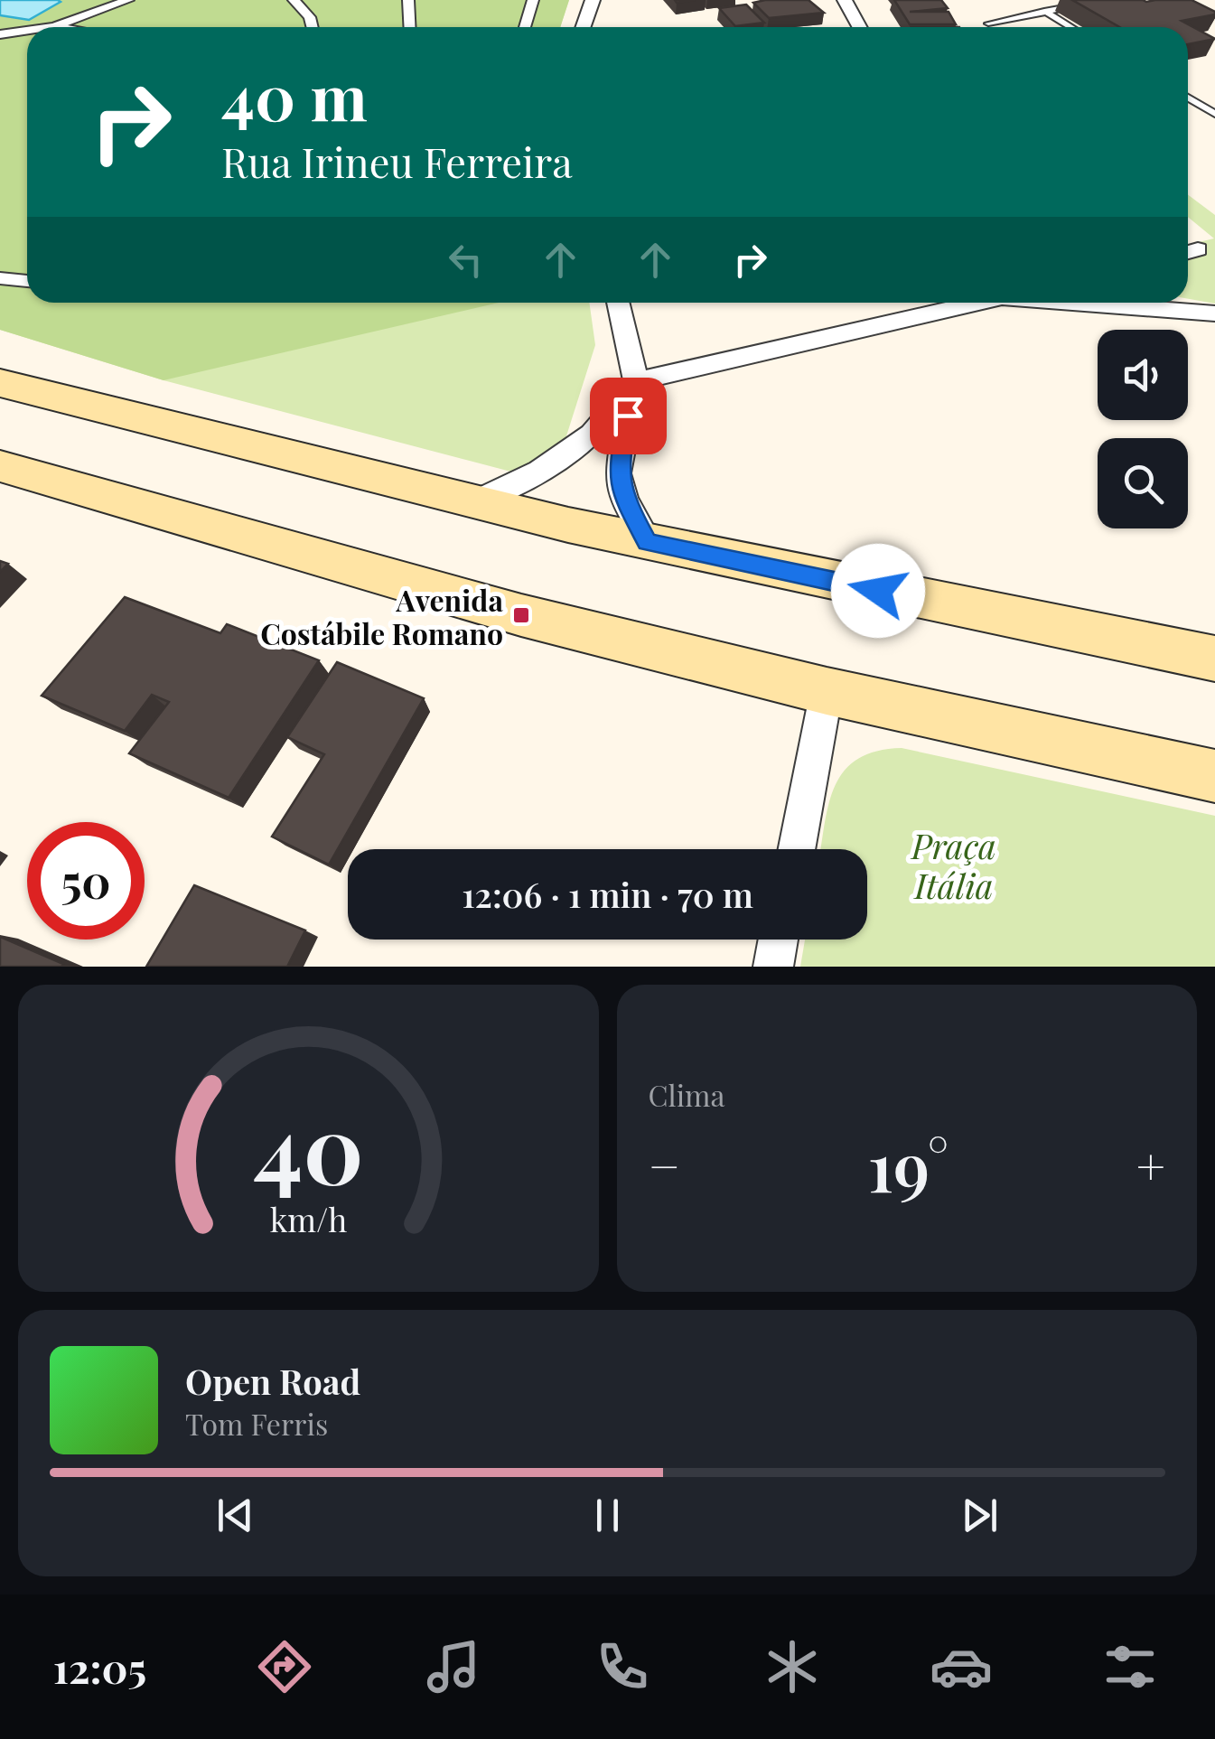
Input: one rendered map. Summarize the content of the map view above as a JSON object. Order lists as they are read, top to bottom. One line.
{"parks":["Praça Itália"],"places":{"transit":["Avenida Costábile Romano"]},"page":{"turn":["40 m","Rua Irineu Ferreira"],"limit":"50","trip":"12:06 · 1 min · 70 m","tile":"Clima","heat":["−","19°","+"],"song":["Open Road","Tom Ferris"],"tabs":"12:05","gauge":["40","km/h"]}}
